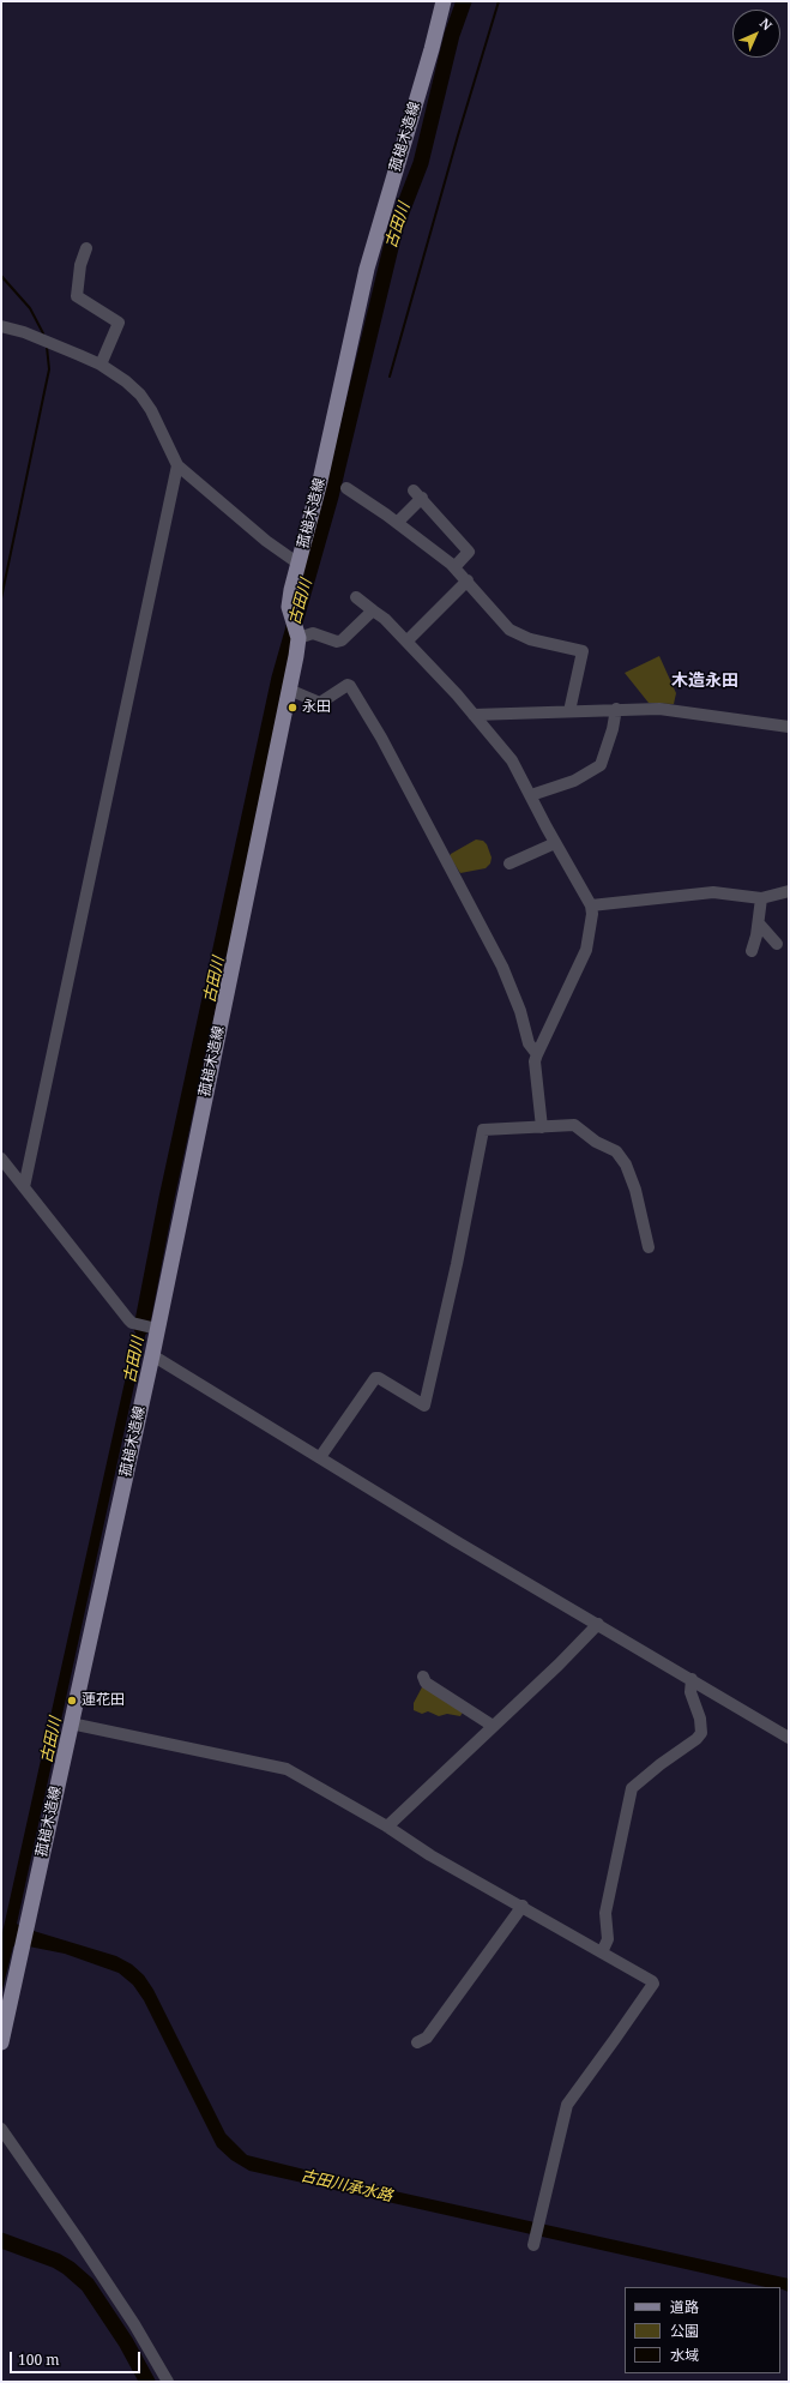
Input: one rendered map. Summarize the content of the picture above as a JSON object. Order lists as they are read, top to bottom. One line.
{"streets":{"main road":["菰槌木造線"]},"districts":["木造永田"],"water":["古田川","古田川承水路"],"places":["永田","蓮花田"],"legend":["道路","公園","水域"],"scale_bar":"100 m","north":"top right"}
